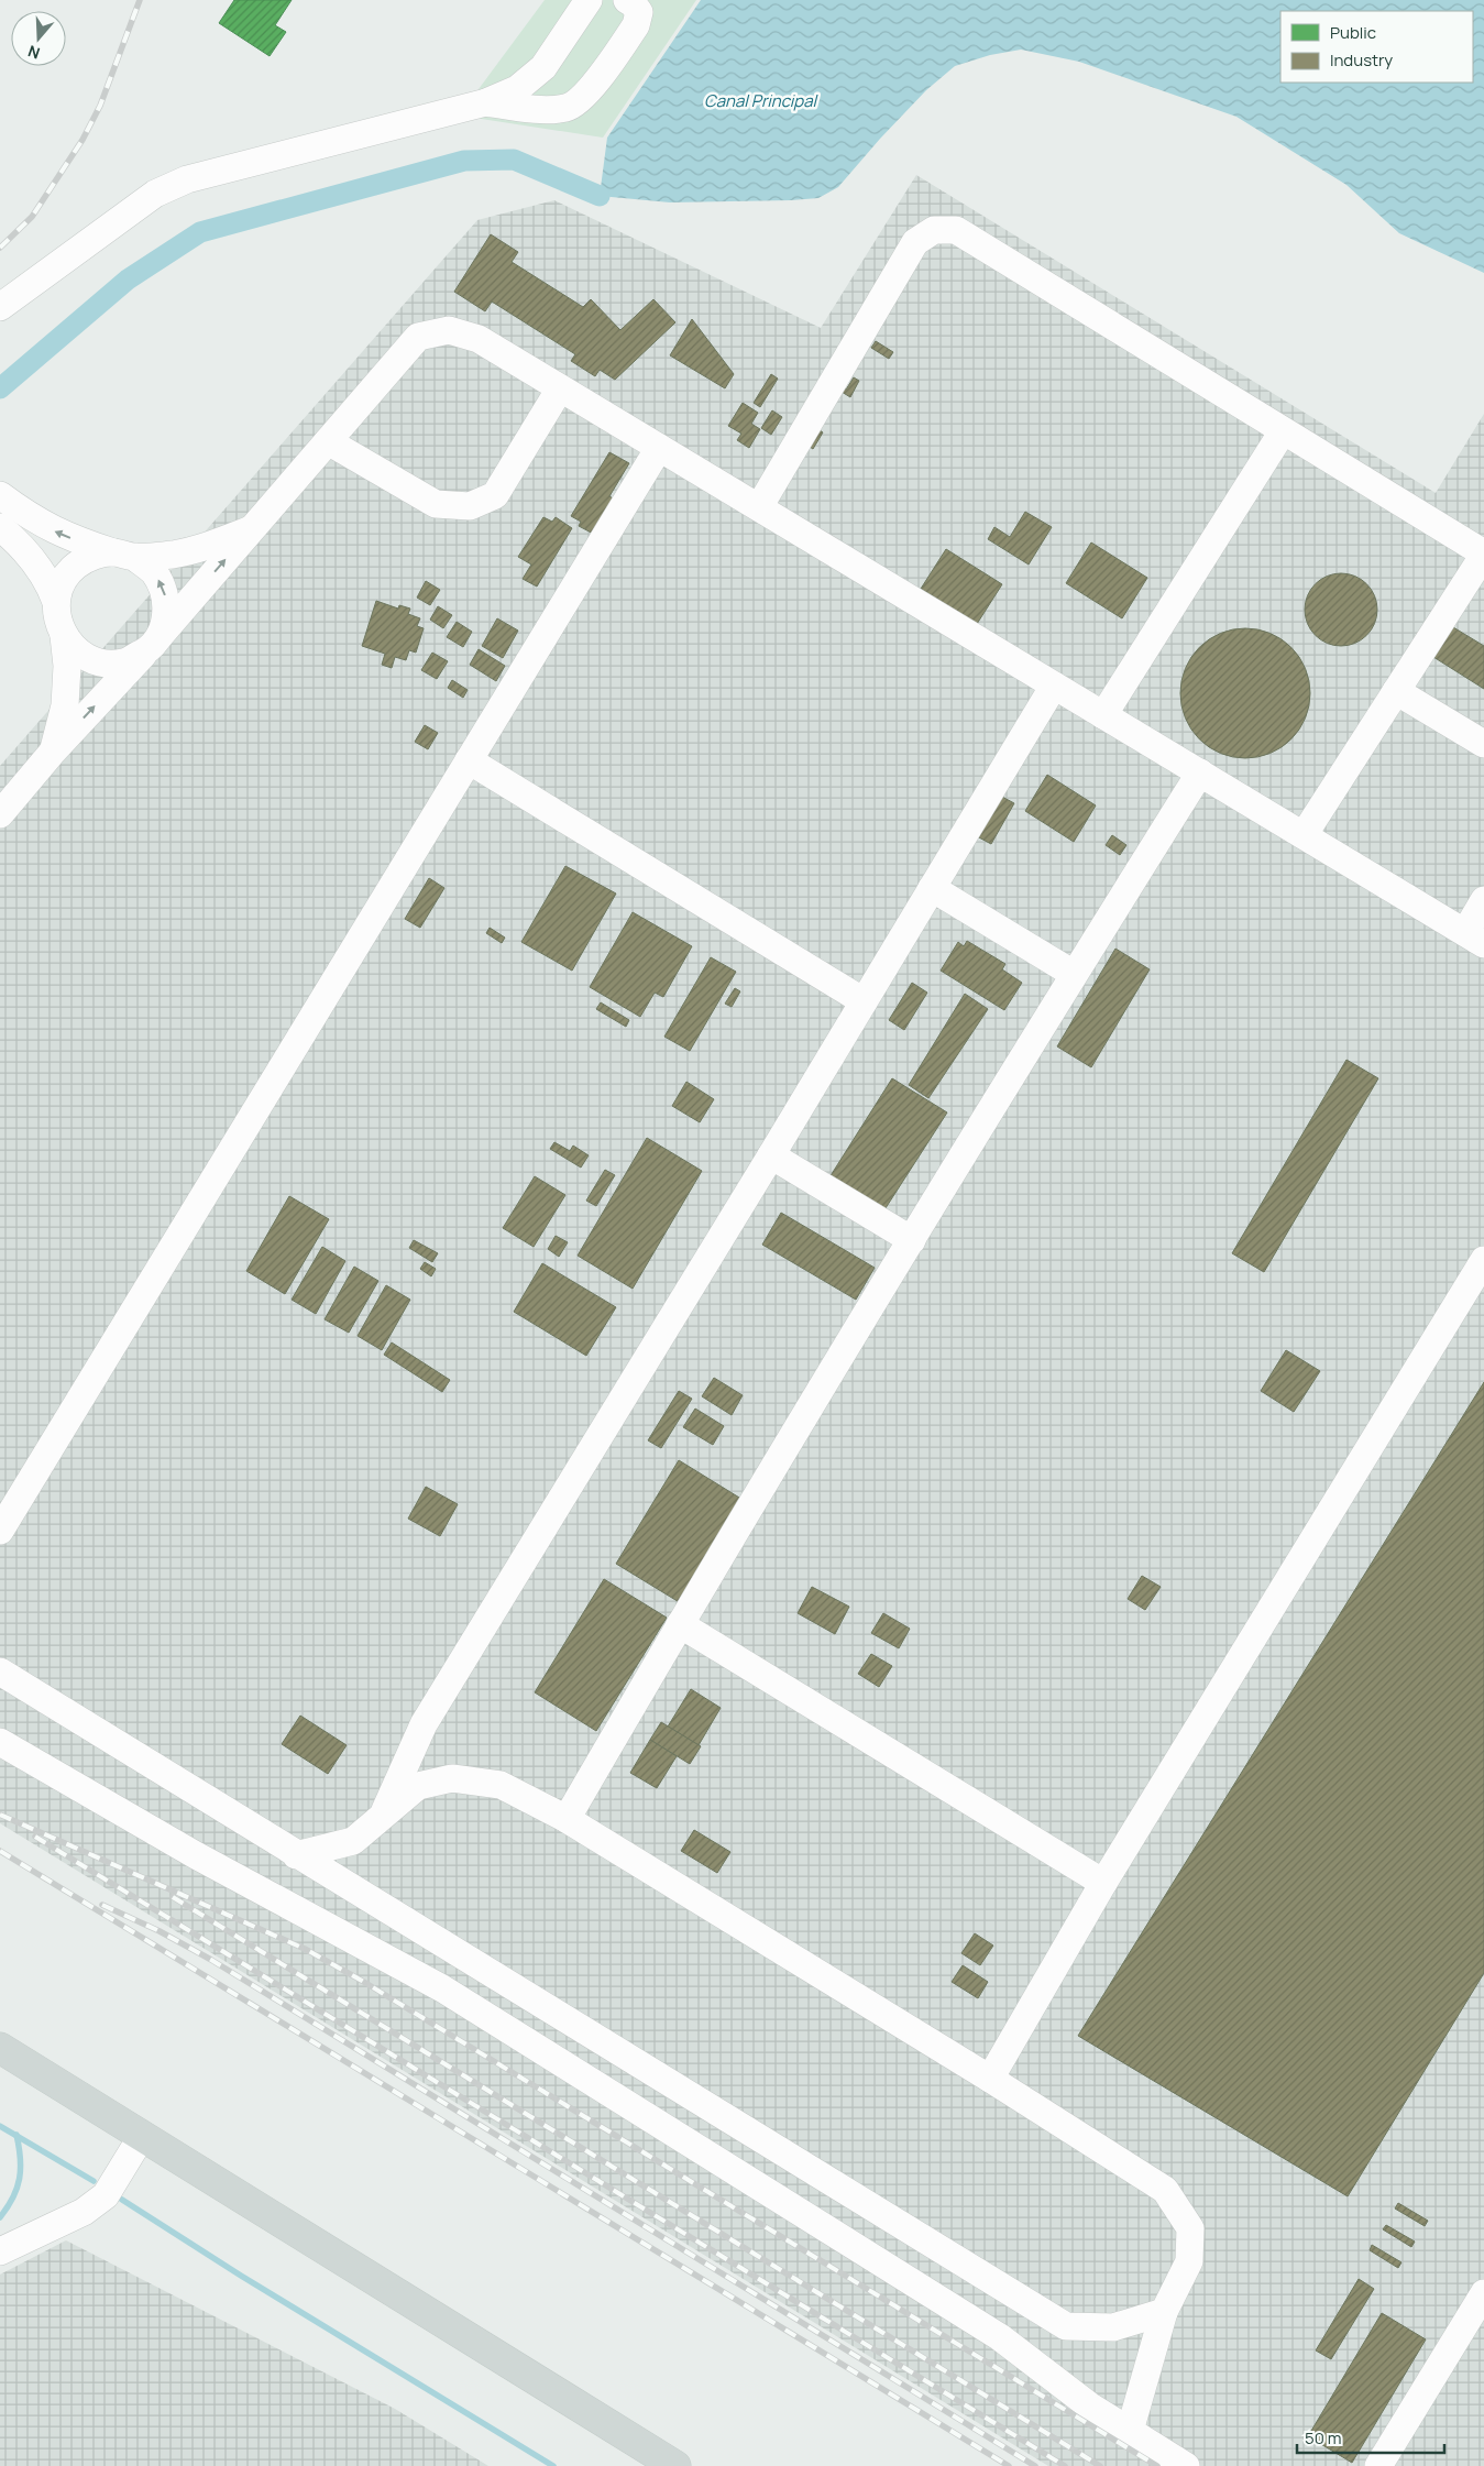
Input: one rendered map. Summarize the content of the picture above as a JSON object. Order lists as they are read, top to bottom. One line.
{"water":["Canal Principal"],"legend":["Public","Industry"],"scale_bar":"50 m","north":"bottom"}
